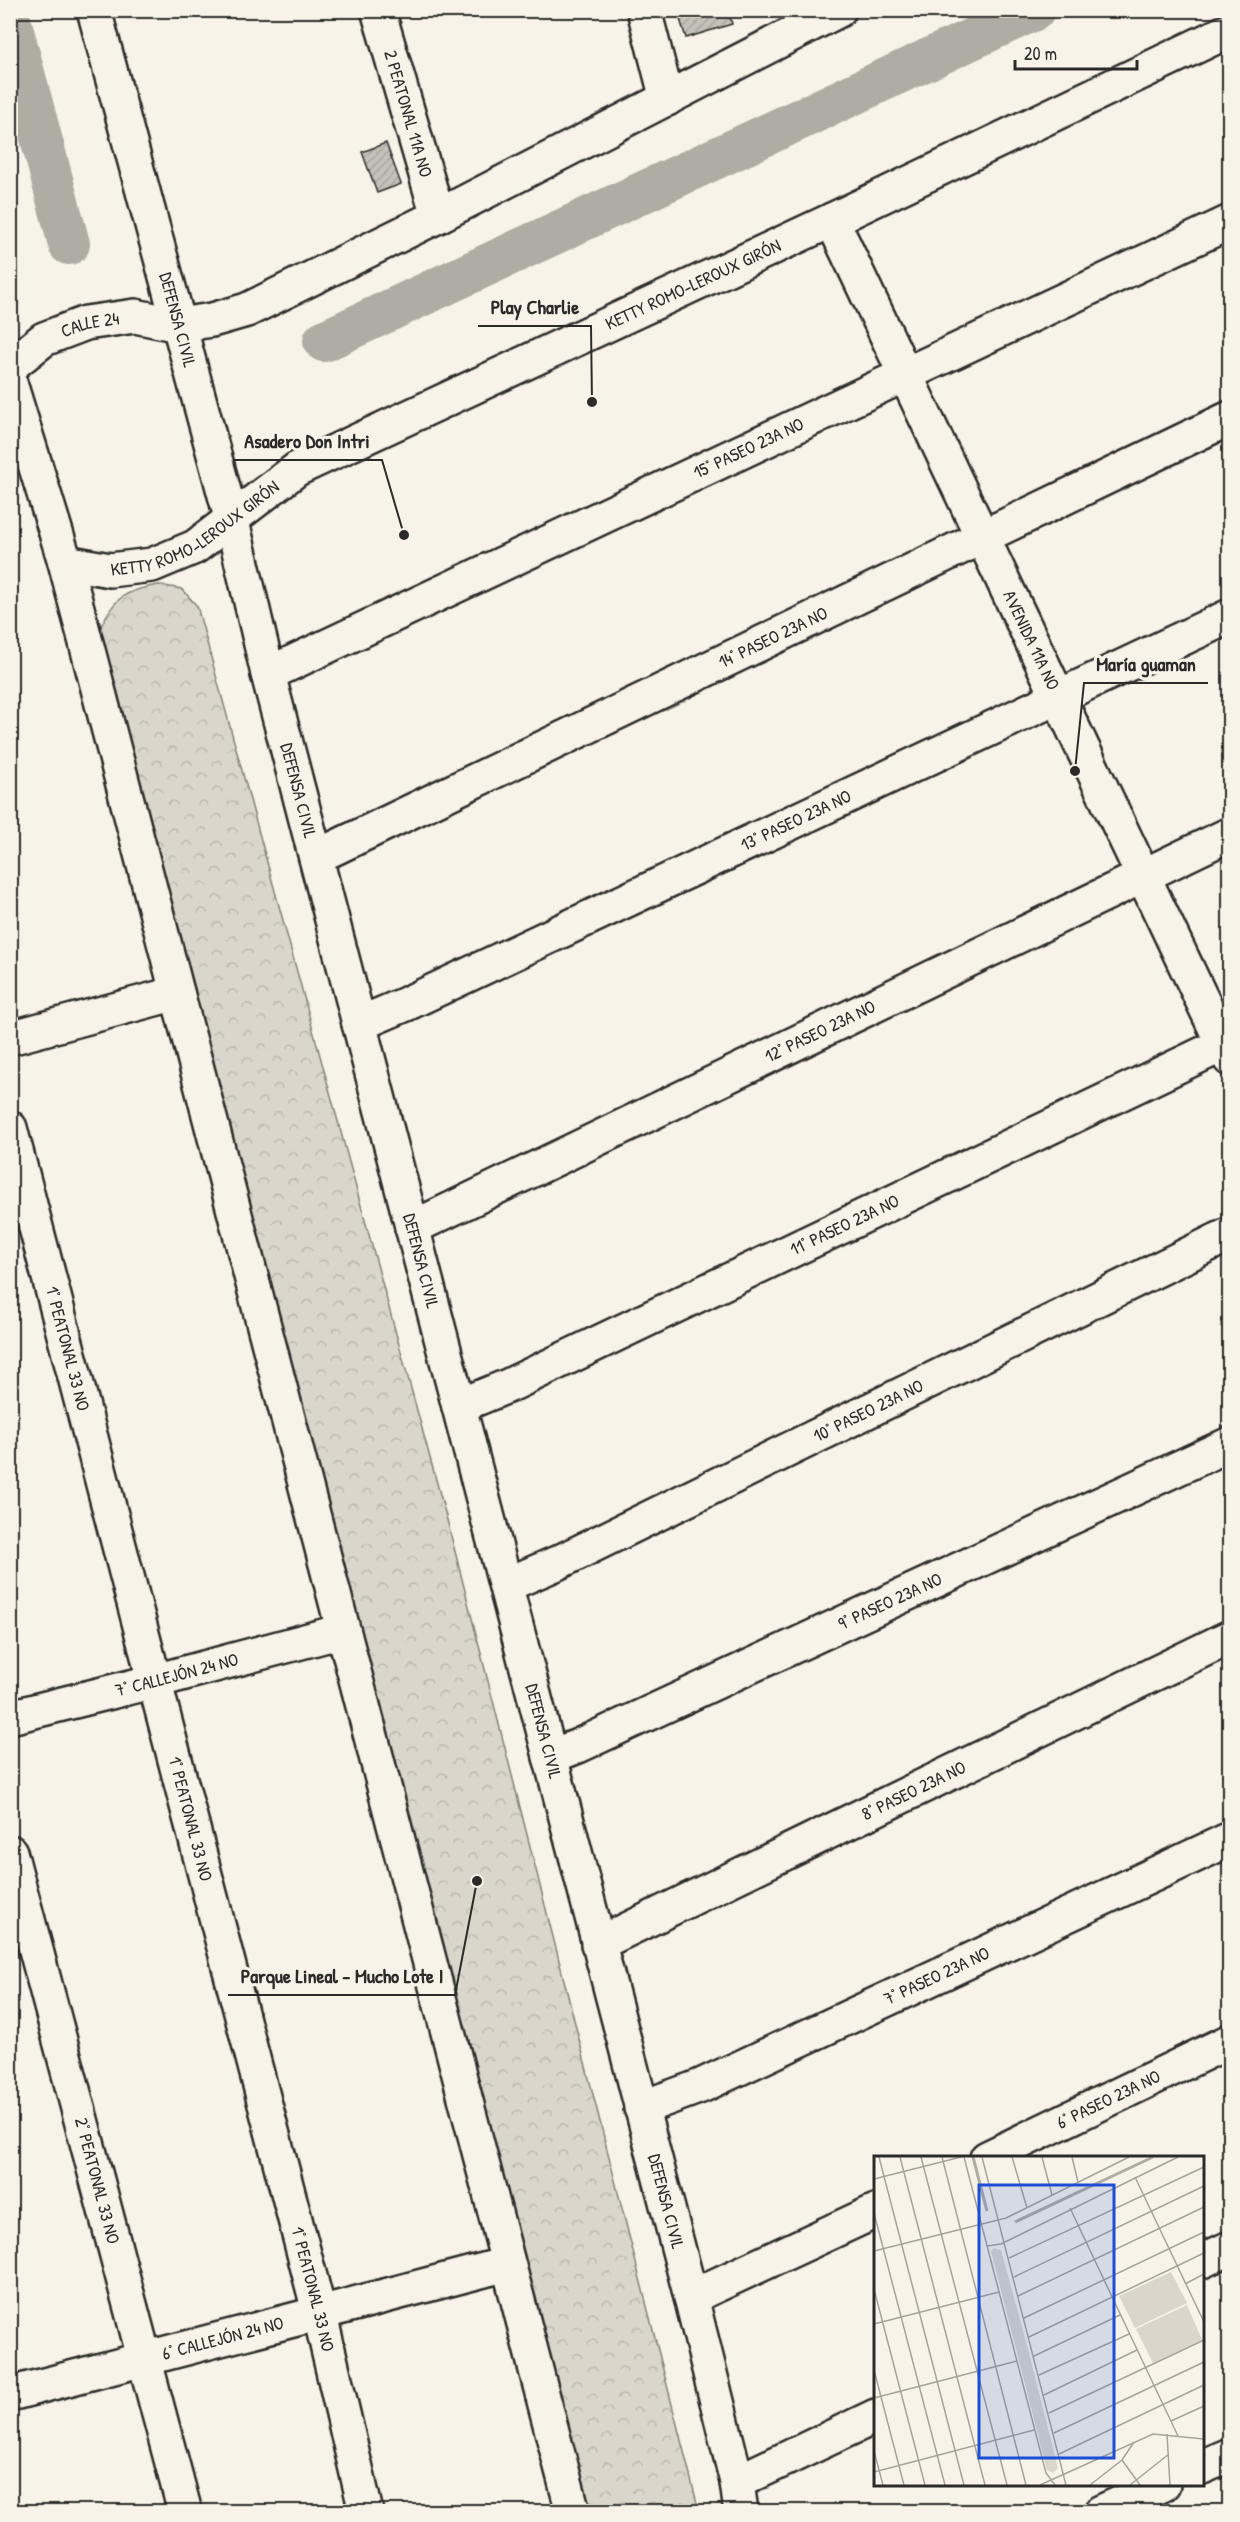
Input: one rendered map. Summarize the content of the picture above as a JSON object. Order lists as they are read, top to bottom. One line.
{"streets":{"street":["2 PEATONAL 11A NO","KETTY ROMO-LEROUX GIRÓN","DEFENSA CIVIL","CALLE 24","15° PASEO 23A NO","14° PASEO 23A NO","AVENIDA 11A NO","13° PASEO 23A NO","12° PASEO 23A NO","11° PASEO 23A NO","1° PEATONAL 33 NO","10° PASEO 23A NO","9° PASEO 23A NO","7° CALLEJÓN 24 NO","8° PASEO 23A NO","7° PASEO 23A NO","6° PASEO 23A NO","2° PEATONAL 33 NO","6° CALLEJÓN 24 NO"]},"crossings":[["KETTY ROMO-LEROUX GIRÓN","DEFENSA CIVIL"],["KETTY ROMO-LEROUX GIRÓN","AVENIDA 11A NO"],["DEFENSA CIVIL","CALLE 24"],["DEFENSA CIVIL","15° PASEO 23A NO"],["DEFENSA CIVIL","14° PASEO 23A NO"],["DEFENSA CIVIL","13° PASEO 23A NO"],["DEFENSA CIVIL","12° PASEO 23A NO"],["DEFENSA CIVIL","11° PASEO 23A NO"],["DEFENSA CIVIL","10° PASEO 23A NO"],["DEFENSA CIVIL","9° PASEO 23A NO"],["DEFENSA CIVIL","8° PASEO 23A NO"],["DEFENSA CIVIL","7° PASEO 23A NO"],["15° PASEO 23A NO","AVENIDA 11A NO"],["14° PASEO 23A NO","AVENIDA 11A NO"],["AVENIDA 11A NO","13° PASEO 23A NO"],["AVENIDA 11A NO","12° PASEO 23A NO"],["AVENIDA 11A NO","11° PASEO 23A NO"],["1° PEATONAL 33 NO","7° CALLEJÓN 24 NO"],["1° PEATONAL 33 NO","6° CALLEJÓN 24 NO"],["2° PEATONAL 33 NO","6° CALLEJÓN 24 NO"]],"places":["Play Charlie","Asadero Don Intri","María guaman","Parque Lineal - Mucho Lote I"],"scale_bar":"20 m"}
